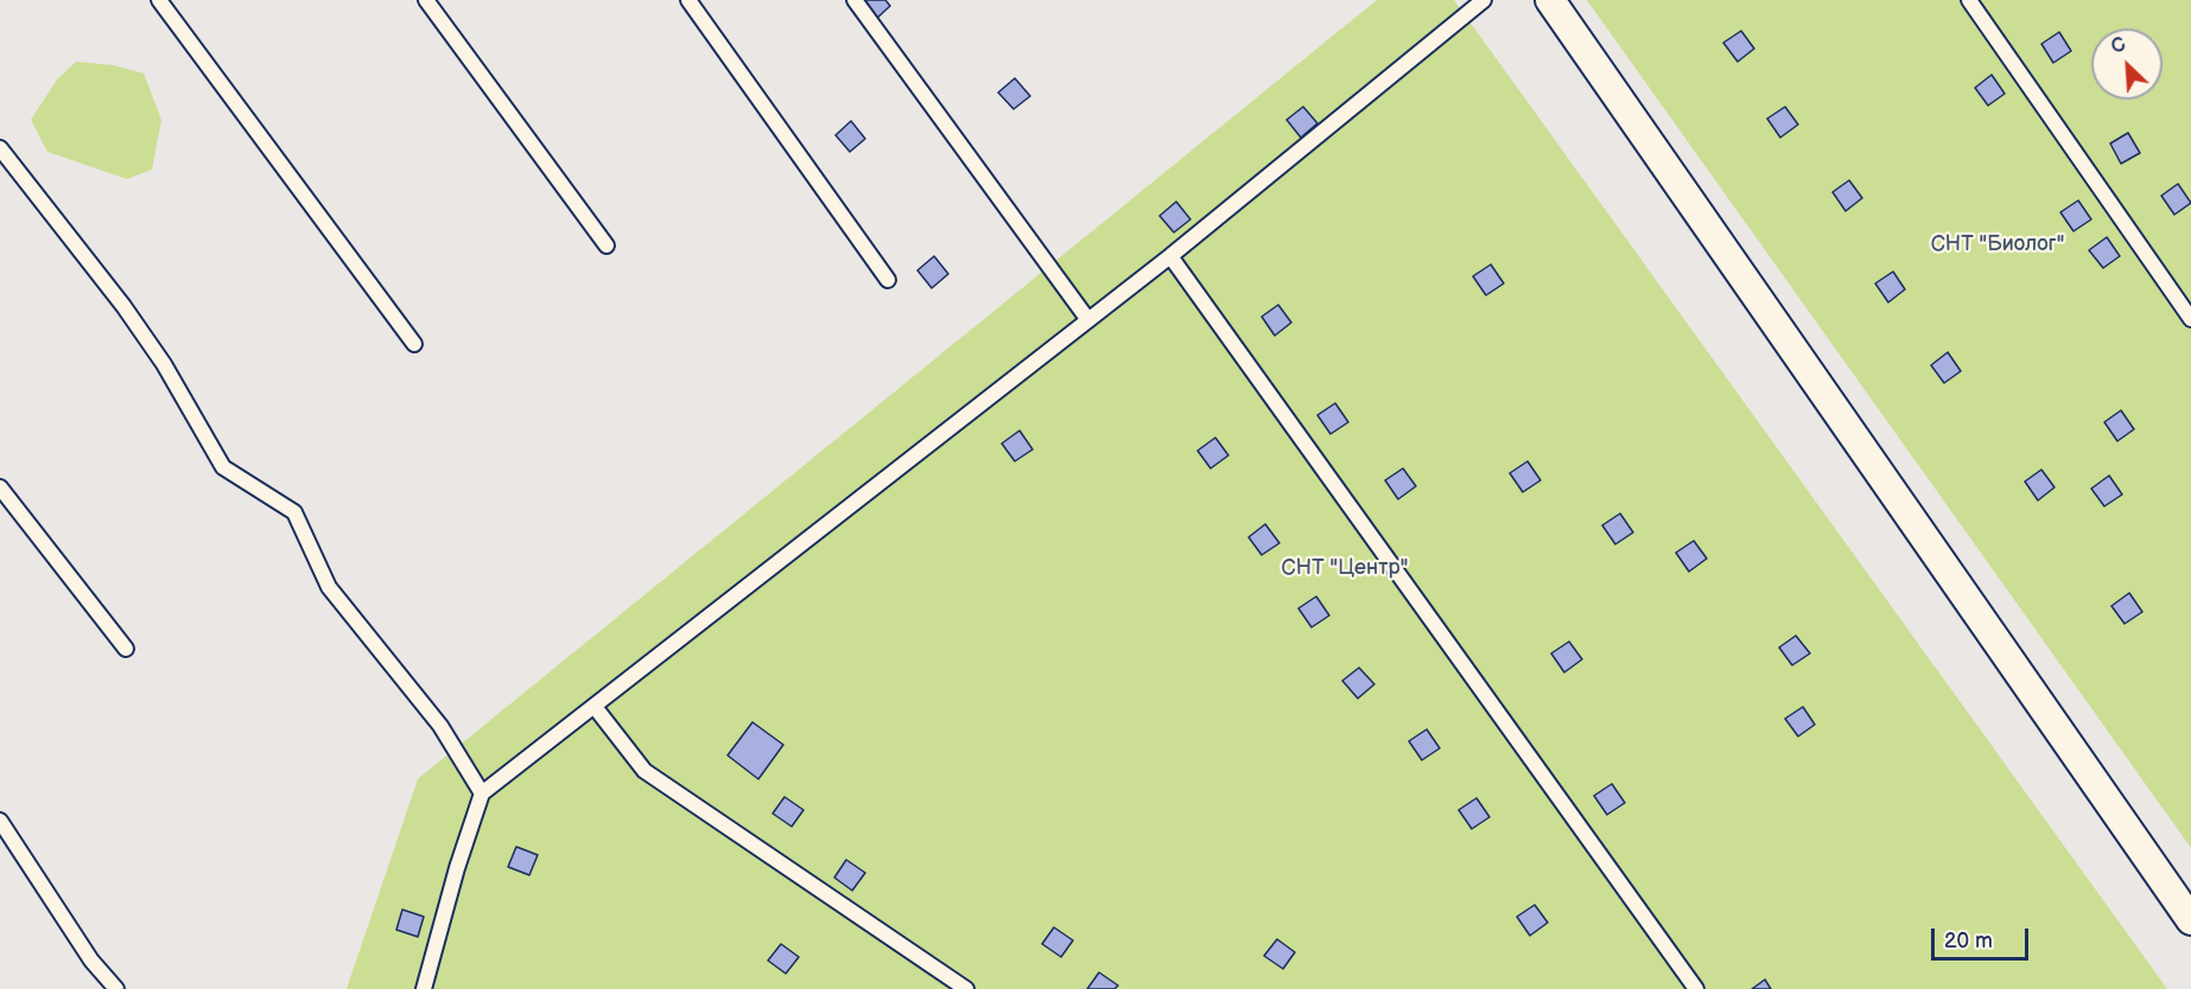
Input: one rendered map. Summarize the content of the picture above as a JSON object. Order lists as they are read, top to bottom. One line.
{"parks":["СНТ \"Биолог\"","СНТ \"Центр\""],"scale_bar":"20 m","north":"top left"}
